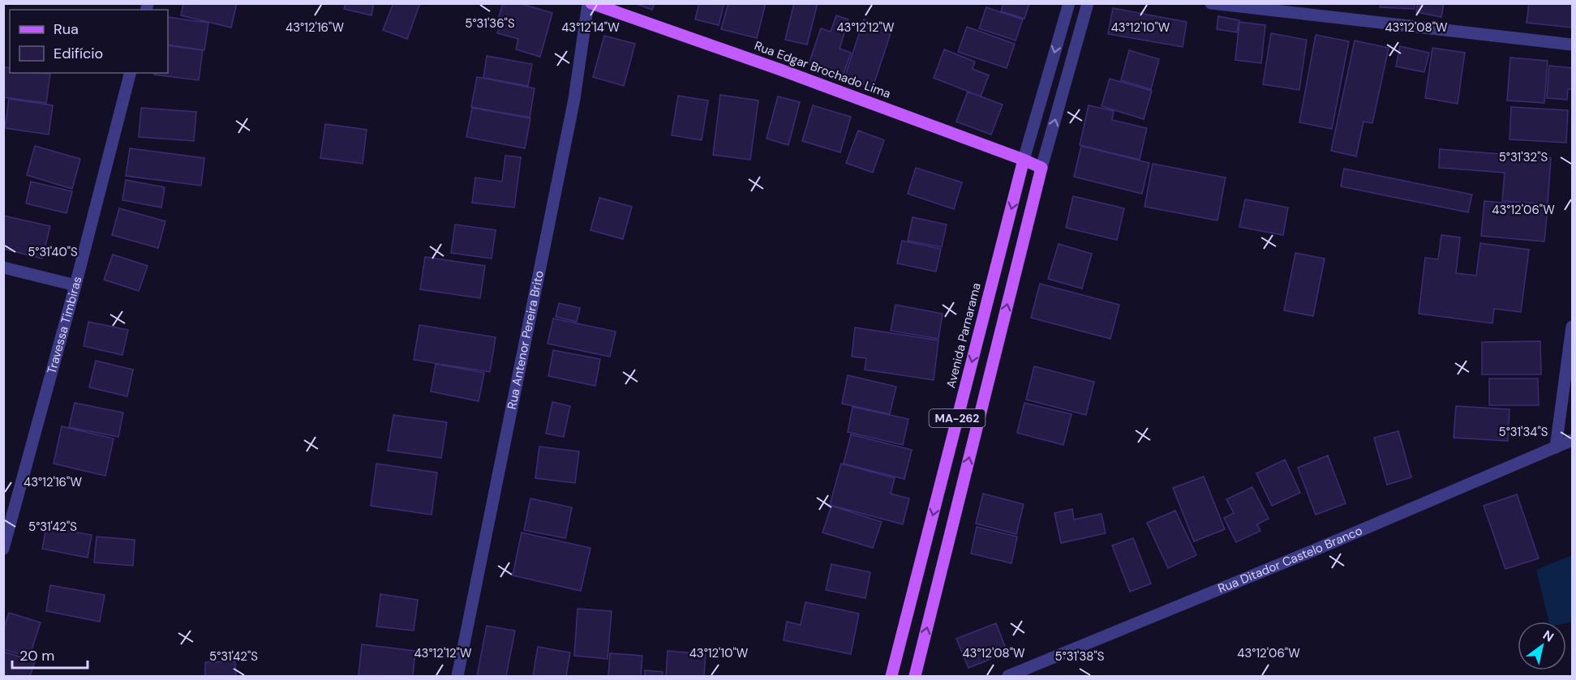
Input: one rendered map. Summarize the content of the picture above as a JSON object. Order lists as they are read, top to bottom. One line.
{"streets":{"main road":["Rua Edgar Brochado Lima","Avenida Parnarama","MA-262"],"street":["Travessa Timbiras","Rua Antenor Pereira Brito","Rua Ditador Castelo Branco"]},"crossings":[["Rua Edgar Brochado Lima","Avenida Parnarama"],["Rua Edgar Brochado Lima","Rua Antenor Pereira Brito"],["Rua Edgar Brochado Lima","MA-262"]],"one_way":["Avenida Parnarama"],"legend":["Rua","Edifício"],"scale_bar":"20 m","north":"top right","coordinates":["5°31'36\"S","43°12'12\"W","43°12'08\"W","43°12'16\"W","43°12'14\"W","43°12'10\"W","5°31'32\"S","43°12'06\"W","5°31'40\"S","5°31'34\"S","5°31'42\"S","5°31'38\"S"]}
